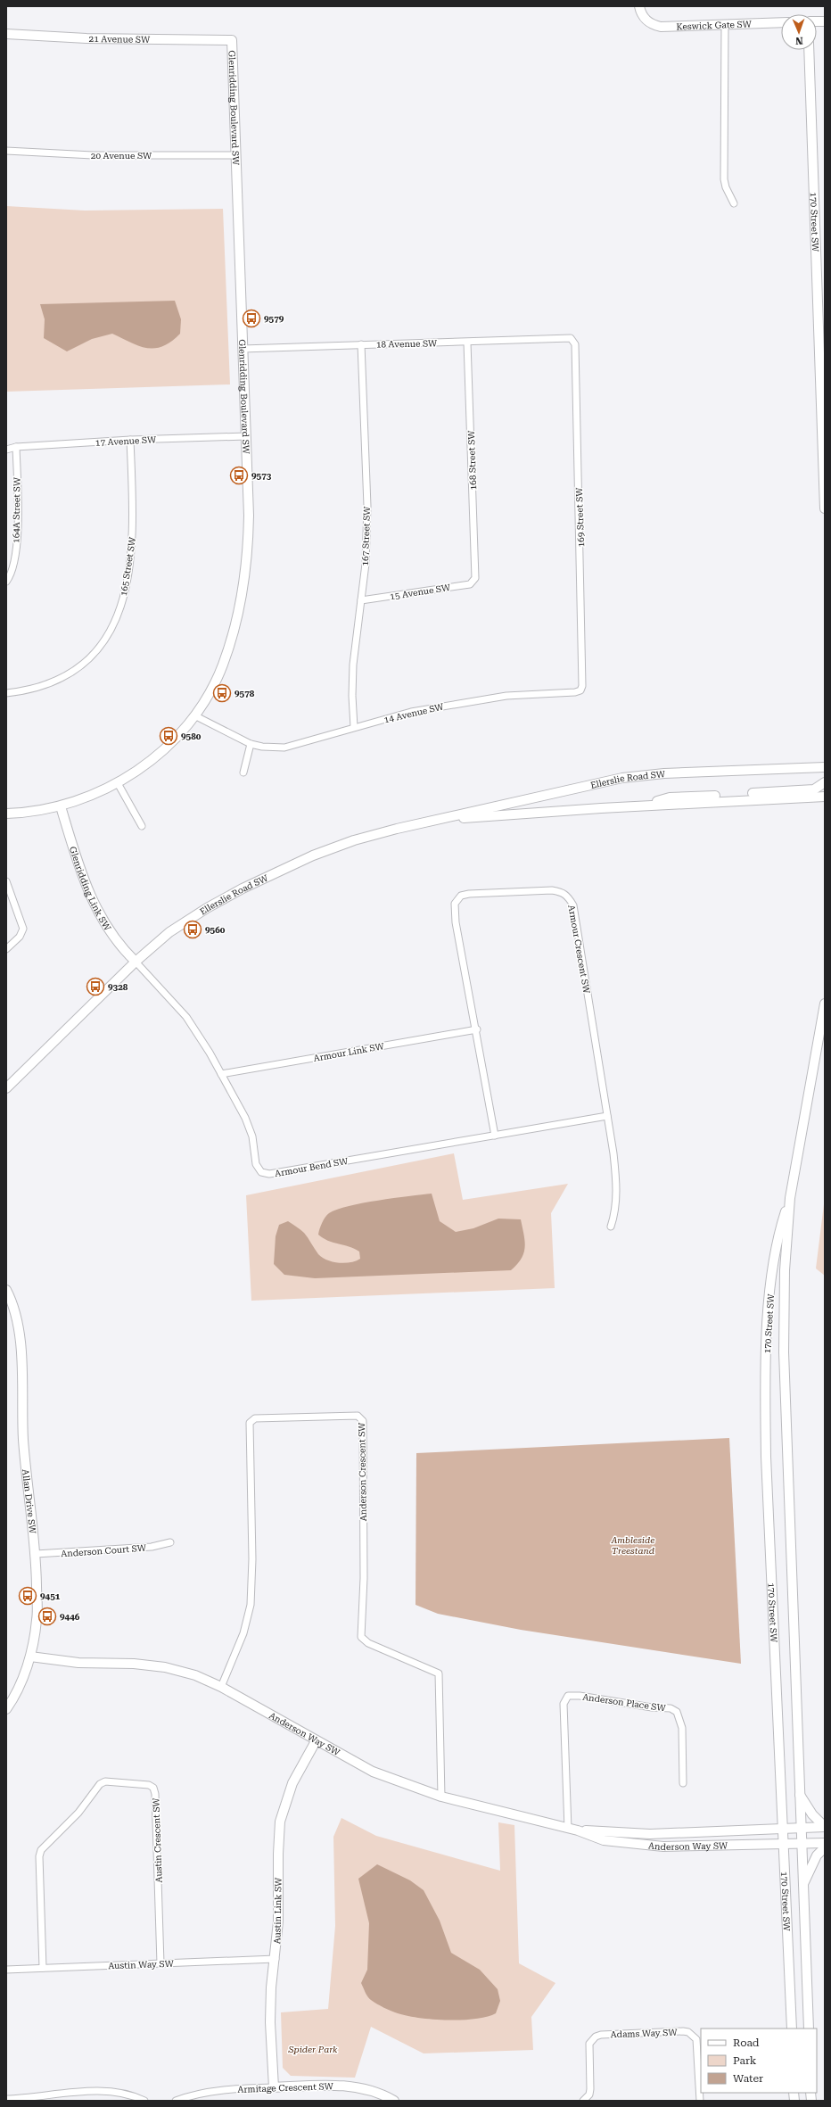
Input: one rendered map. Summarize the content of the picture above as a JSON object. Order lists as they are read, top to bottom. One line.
{"streets":{"main road":["Keswick Gate SW","21 Avenue SW","Glenridding Boulevard SW","170 Street SW","Ellerslie Road SW","Glenridding Link SW","Allan Drive SW","Anderson Way SW","Austin Link SW","Armitage Crescent SW"],"street":["20 Avenue SW","18 Avenue SW","17 Avenue SW","168 Street SW","164A Street SW","169 Street SW","167 Street SW","165 Street SW","15 Avenue SW","14 Avenue SW","Armour Crescent SW","Armour Link SW","Armour Bend SW","Anderson Crescent SW","Anderson Court SW","Anderson Place SW","Austin Crescent SW","Austin Way SW","Adams Way SW"]},"crossings":[["21 Avenue SW","Glenridding Boulevard SW"],["Glenridding Boulevard SW","20 Avenue SW"],["Glenridding Boulevard SW","18 Avenue SW"],["Glenridding Boulevard SW","17 Avenue SW"],["Glenridding Boulevard SW","14 Avenue SW"],["Glenridding Boulevard SW","Glenridding Link SW"],["170 Street SW","Anderson Way SW"],["18 Avenue SW","168 Street SW"],["18 Avenue SW","169 Street SW"],["18 Avenue SW","167 Street SW"],["17 Avenue SW","164A Street SW"],["17 Avenue SW","165 Street SW"],["168 Street SW","15 Avenue SW"],["169 Street SW","14 Avenue SW"],["167 Street SW","15 Avenue SW"],["167 Street SW","14 Avenue SW"],["Ellerslie Road SW","Glenridding Link SW"],["Ellerslie Road SW","Armour Bend SW"],["Glenridding Link SW","Armour Bend SW"],["Armour Crescent SW","Armour Link SW"],["Armour Crescent SW","Armour Bend SW"],["Armour Link SW","Armour Bend SW"],["Anderson Crescent SW","Anderson Way SW"],["Allan Drive SW","Anderson Court SW"],["Allan Drive SW","Anderson Way SW"],["Anderson Place SW","Anderson Way SW"],["Anderson Way SW","Austin Link SW"],["Austin Crescent SW","Austin Way SW"],["Austin Link SW","Austin Way SW"],["Austin Link SW","Armitage Crescent SW"]],"parks":["Ambleside Treestand","Spider Park"],"places":{"bus stop":["9579","9573","9578","9580","9560","9328","9451","9446"]},"legend":["Road","Park","Water"],"north":"bottom"}
